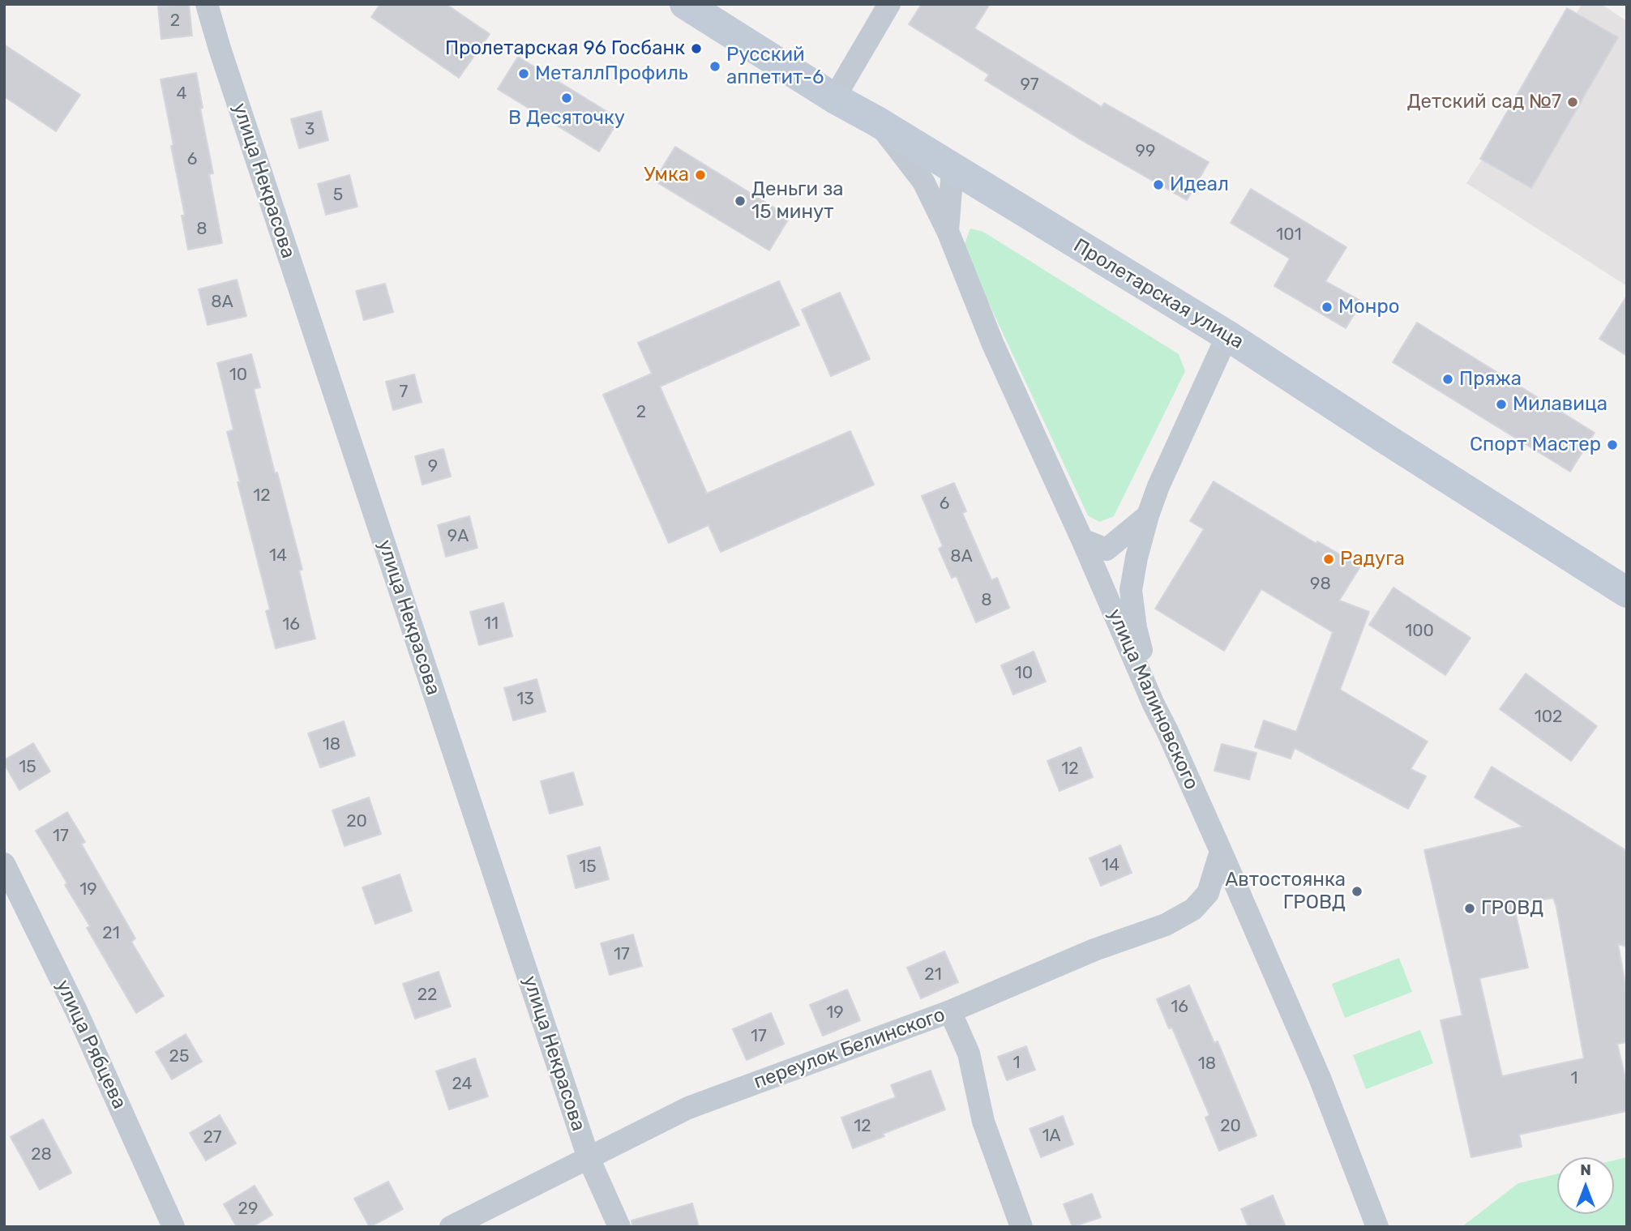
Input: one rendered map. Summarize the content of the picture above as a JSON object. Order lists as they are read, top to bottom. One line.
{"streets":{"main road":["Пролетарская улица"],"street":["улица Некрасова","улица Малиновского","улица Рябцева","переулок Белинского"]},"crossings":[["улица Некрасова","переулок Белинского"],["Пролетарская улица","улица Малиновского"],["улица Малиновского","переулок Белинского"]],"places":["Пролетарская 96 Госбанк","Русский аппетит-6","МеталлПрофиль","В Десяточку","Детский сад №7","Умка","Идеал","Деньги за 15 минут","Монро","Пряжа","Милавица","Спорт Мастер","Радуга","Автостоянка ГРОВД","ГРОВД"],"house_numbers":["2","97","4","3","99","6","5","8","101","8А","10","7","2","9","12","6","9А","14","8А","98","8","11","16","100","10","13","102","18","15","12","20","17","14","15","19","21","17","21","22","16","19","17","25","1","18","1","24","12","20","1А","27","28","29"],"north":"top"}
